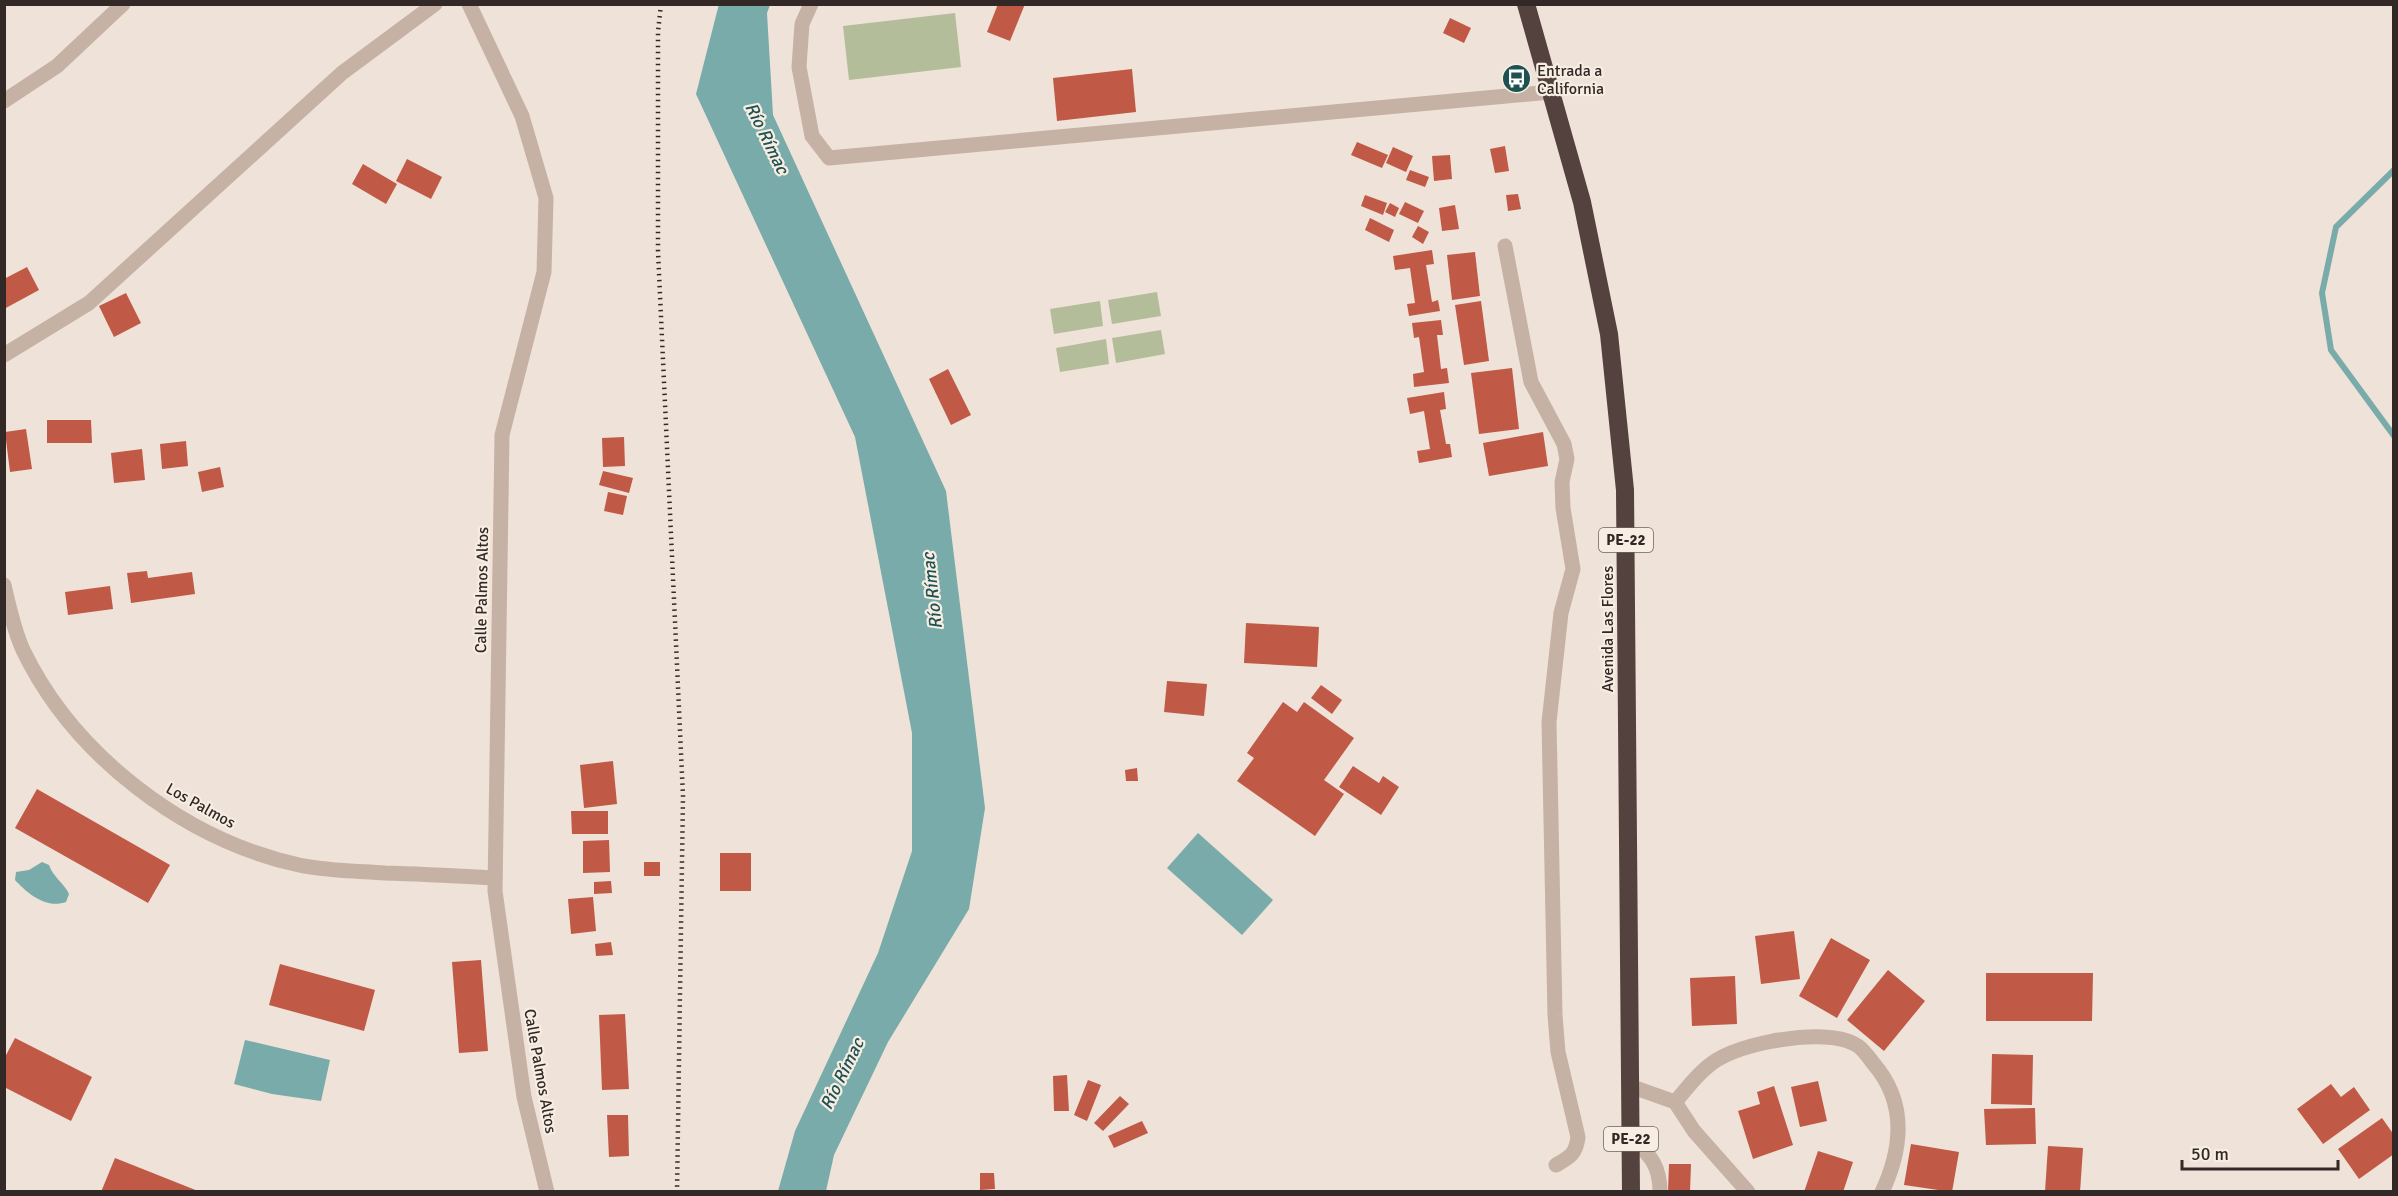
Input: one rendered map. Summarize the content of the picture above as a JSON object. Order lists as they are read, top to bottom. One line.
{"streets":{"highway":["PE-22","Avenida Las Flores"],"street":["Calle Palmos Altos","Los Palmos"]},"crossings":[["Calle Palmos Altos","Los Palmos"]],"water":["Río Rímac"],"places":{"bus stop":["Entrada a California"]},"scale_bar":"50 m"}
